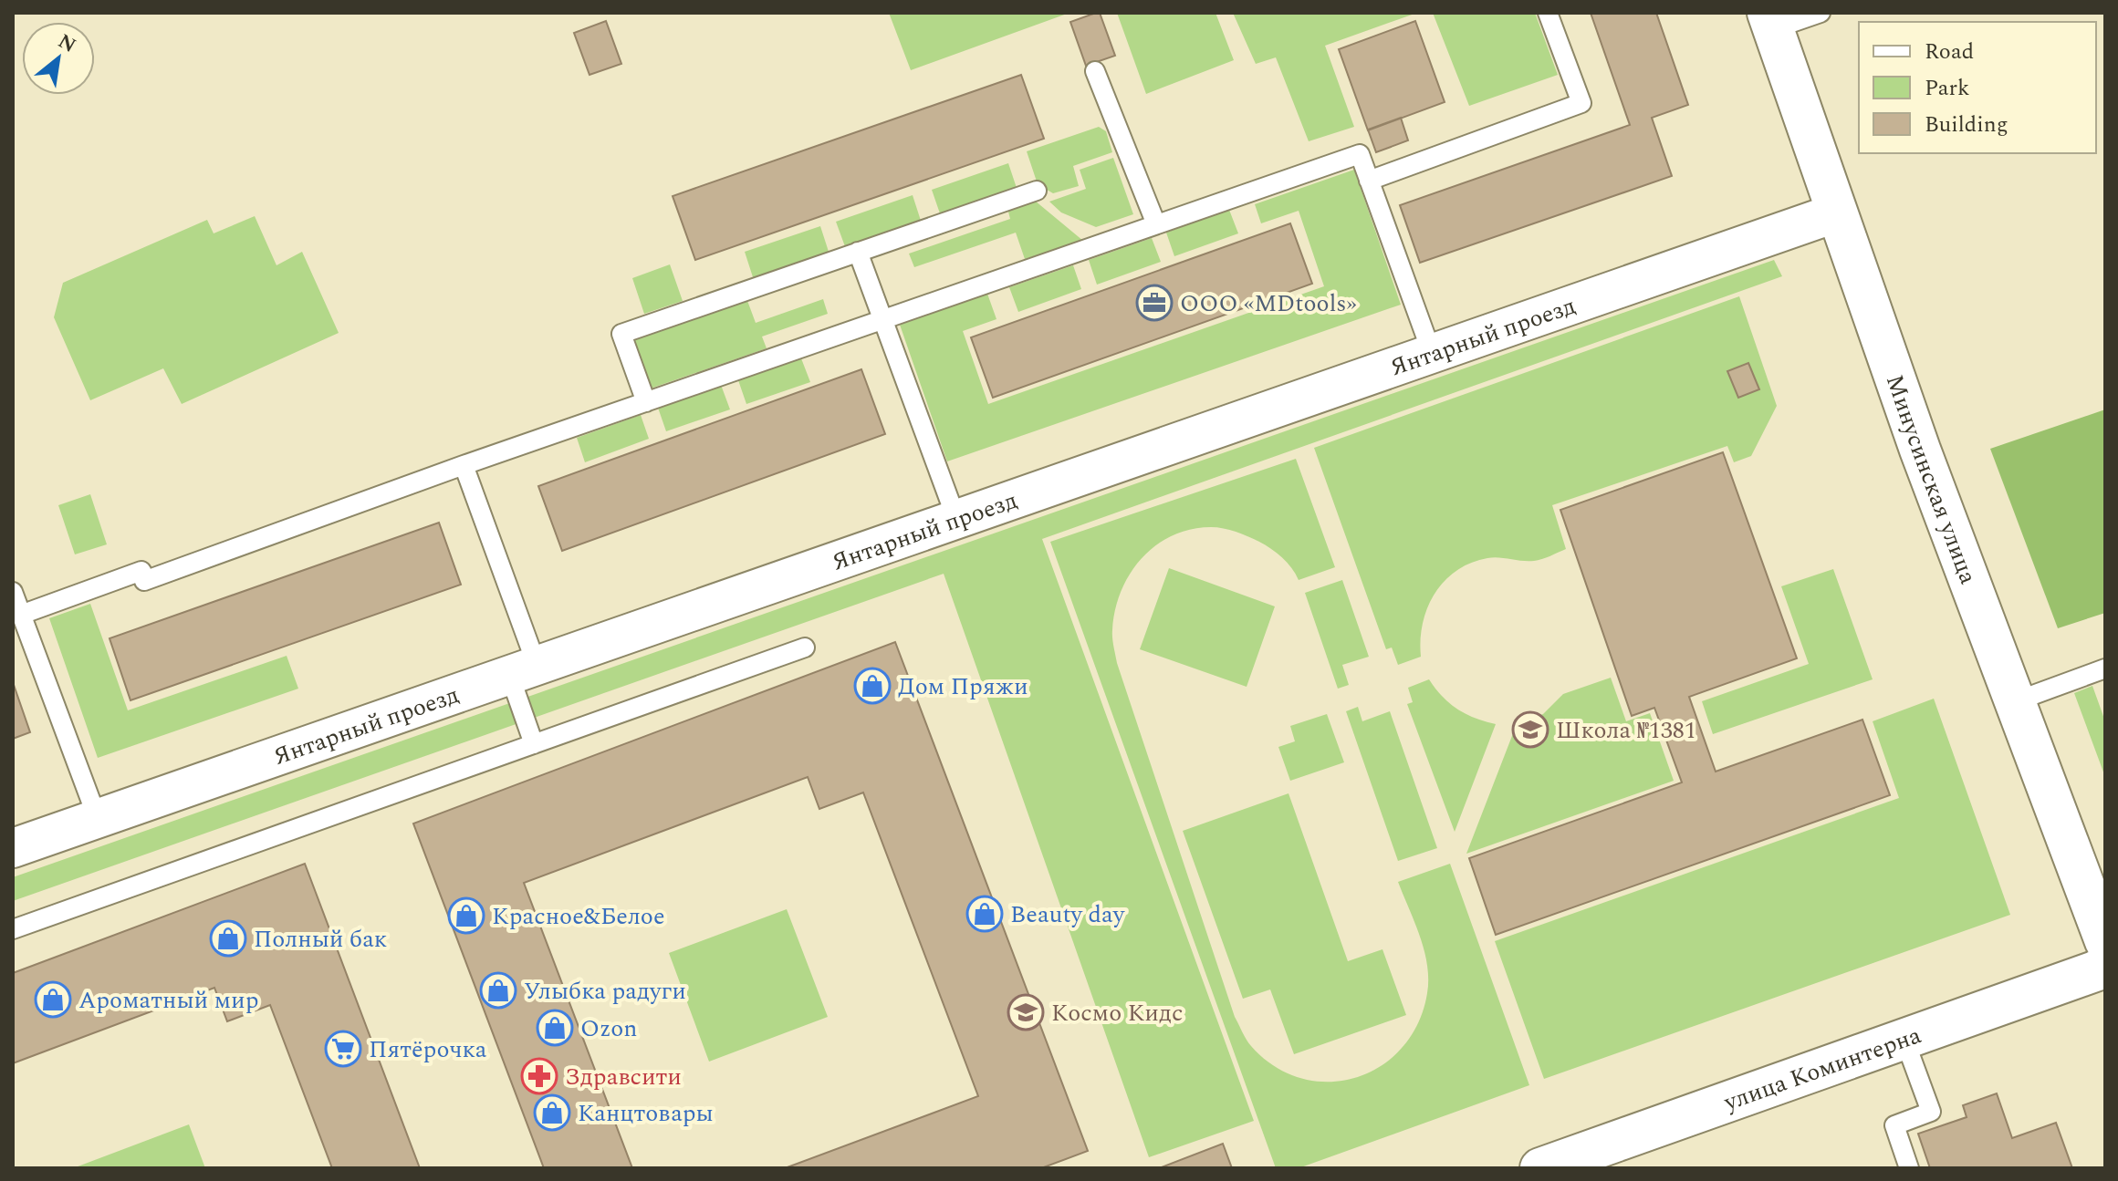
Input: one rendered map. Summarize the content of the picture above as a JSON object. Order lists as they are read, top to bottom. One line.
{"streets":{"street":["Янтарный проезд","Минусинская улица","улица Коминтерна"]},"crossings":[["Янтарный проезд","Минусинская улица"]],"places":{"office":["ООО «MDtools»"],"shop":["Дом Пряжи","Beauty day","Красное&Белое","Полный бак","Улыбка радуги","Ароматный мир","Ozon","Канцтовары"],"school or university":["Школа №1381","Космо Кидс"],"supermarket":["Пятёрочка"],"pharmacy":["Здравсити"]},"legend":["Road","Park","Building"],"north":"top right"}
